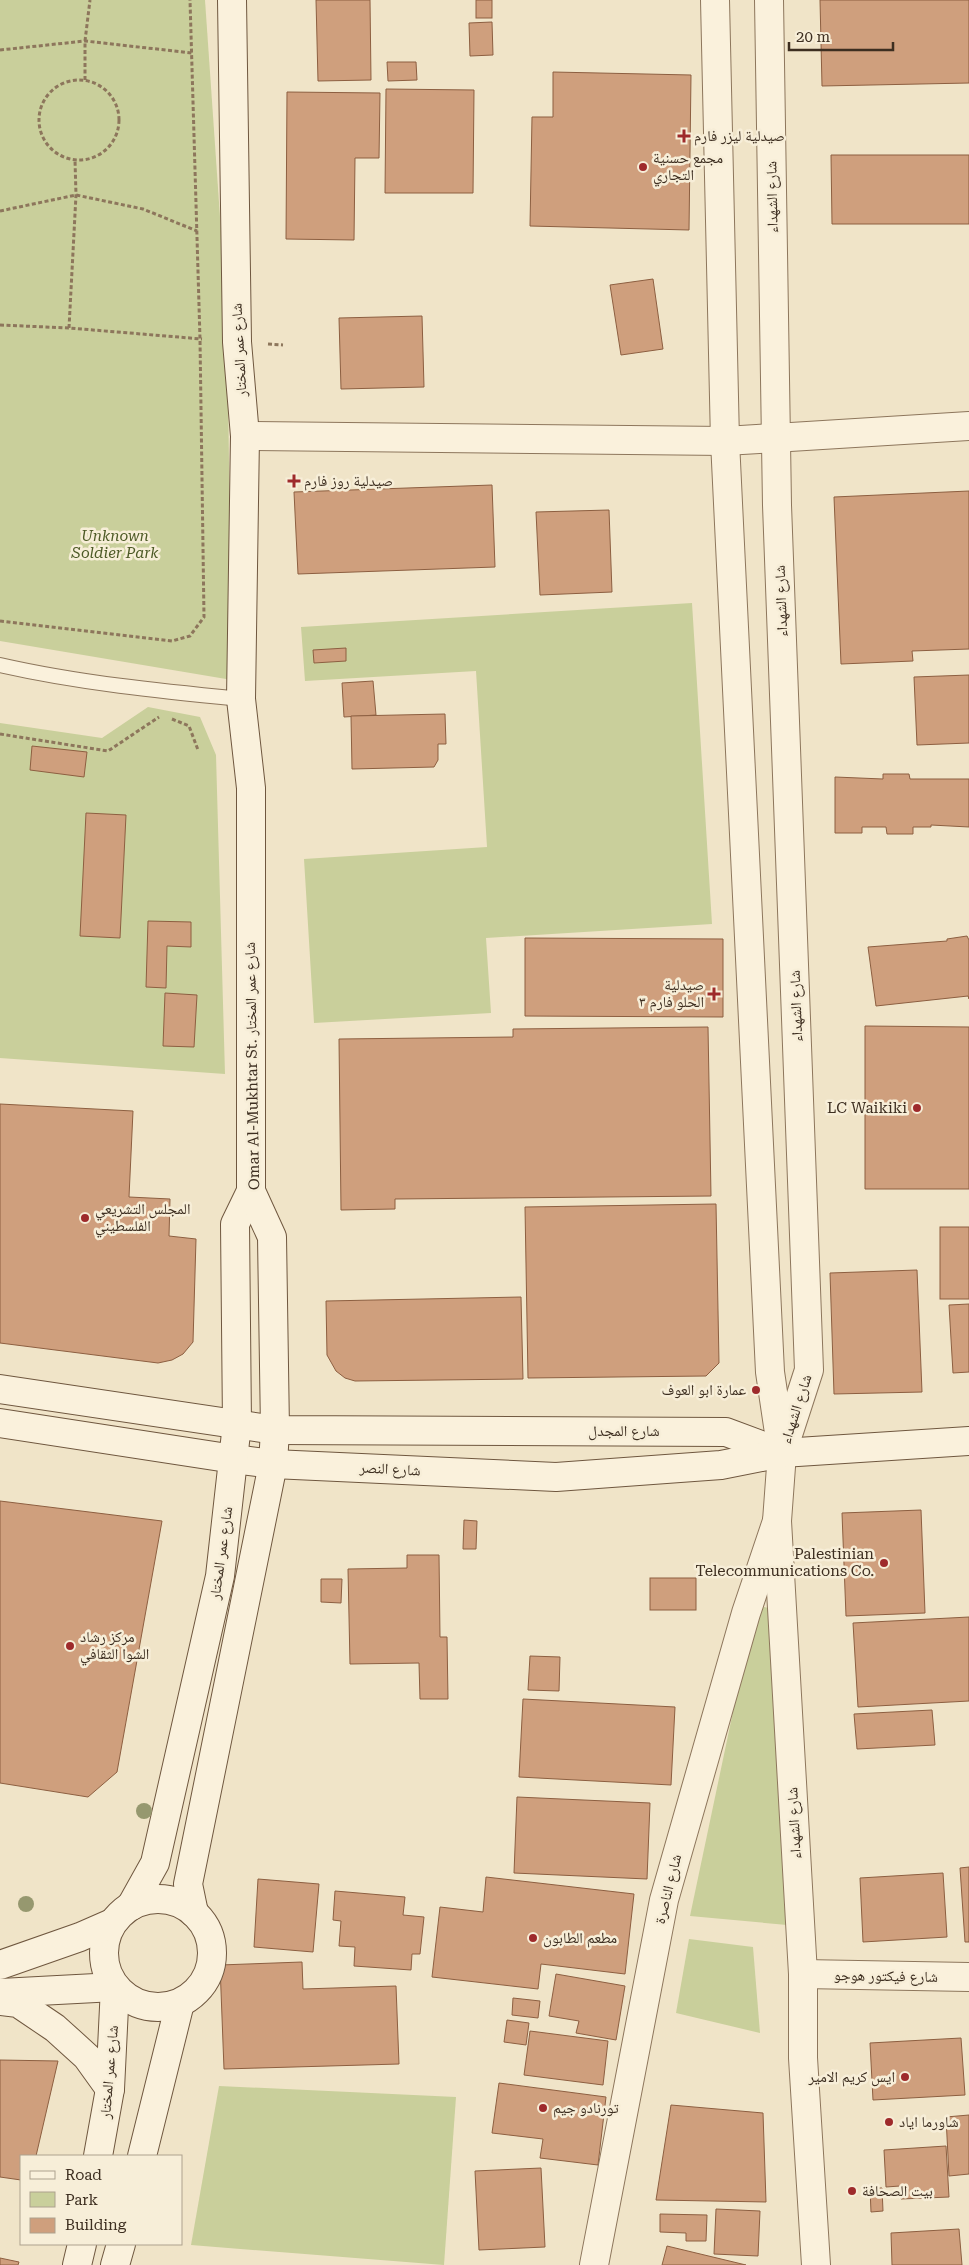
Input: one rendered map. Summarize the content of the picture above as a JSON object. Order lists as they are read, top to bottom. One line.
{"streets":{"main road":["شارع الشهداء","شارع عمر المختار","Omar Al-Mukhtar St. شارع عمر المختار","شارع المجدل","شارع النصر","شارع الناصرة","شارع فيكتور هوجو"]},"crossings":[["شارع الشهداء","شارع المجدل"],["شارع الشهداء","شارع النصر"],["شارع الشهداء","شارع الناصرة"],["شارع الشهداء","شارع فيكتور هوجو"],["شارع عمر المختار","Omar Al-Mukhtar St. شارع عمر المختار"],["شارع عمر المختار","شارع المجدل"],["شارع عمر المختار","شارع النصر"],["Omar Al-Mukhtar St. شارع عمر المختار","شارع المجدل"],["شارع المجدل","شارع النصر"]],"parks":["Unknown Soldier Park"],"places":{"health":["صيدلية ليزر فارم","صيدلية روز فارم","صيدلية الحلو فارم ٣"],"other":["مجمع حسنية التجاري","LC Waikiki","المجلس التشريعي الفلسطيني","عمارة ابو العوف","Palestinian Telecommunications Co.","مركز رشاد الشوا الثقافي","مطعم الطابون","ايس كريم الامير","تورنادو جيم","شاورما اياد","بيت الصحافة"]},"legend":["Road","Park","Building"],"scale_bar":"20 m"}
